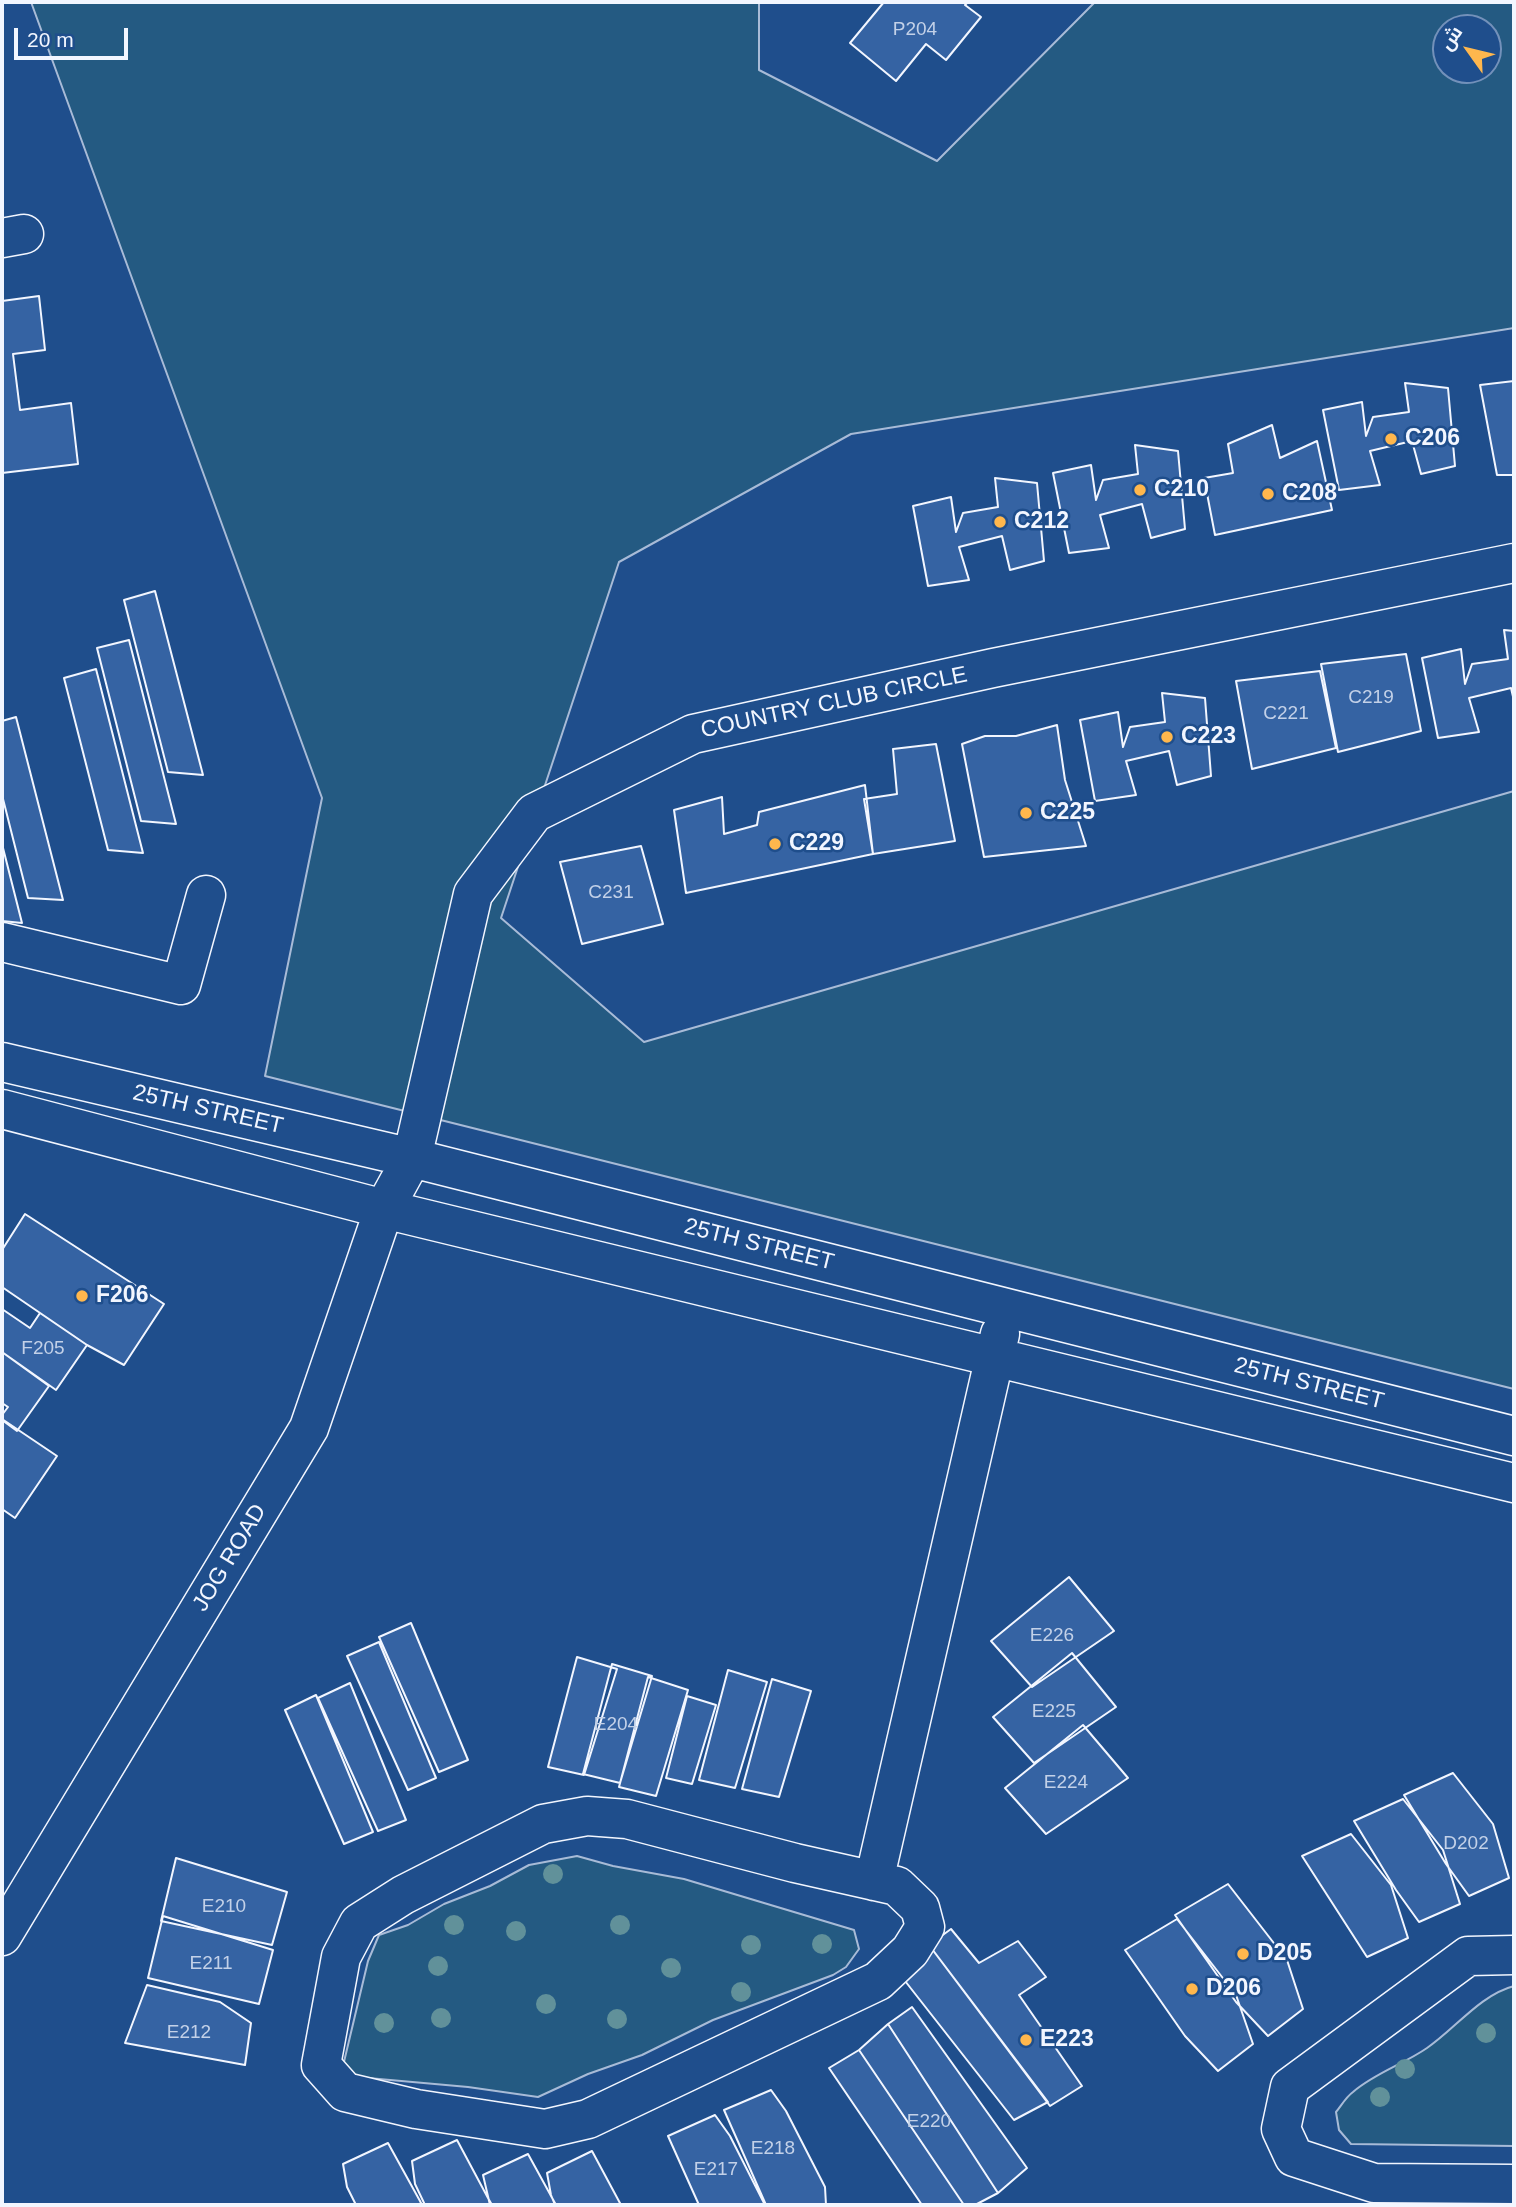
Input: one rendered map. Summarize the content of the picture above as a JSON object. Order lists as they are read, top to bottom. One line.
{"streets":{"street":["COUNTRY CLUB CIRCLE","25TH STREET","JOG ROAD"]},"crossings":[["COUNTRY CLUB CIRCLE","25TH STREET"],["COUNTRY CLUB CIRCLE","JOG ROAD"],["25TH STREET","JOG ROAD"]],"places":["C206","C210","C208","C212","C223","C225","C229","F206","D205","D206","E223"],"house_numbers":["P204","C219","C221","C231","F205","E226","E225","E204","E224","D202","E210","E211","E212","E220","E218","E217"],"scale_bar":"20 m","north":"top left"}
